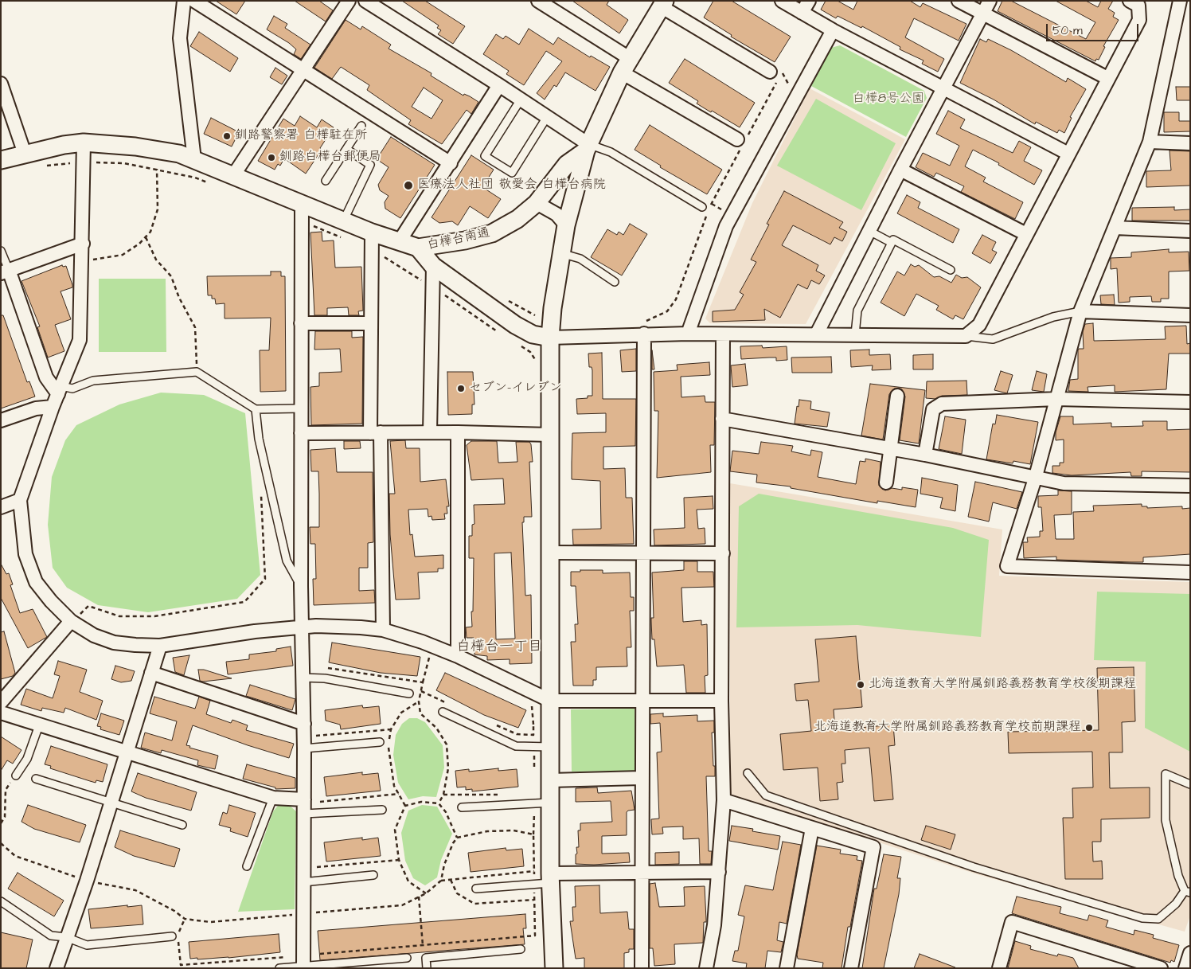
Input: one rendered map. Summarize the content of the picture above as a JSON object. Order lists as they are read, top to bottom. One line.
{"streets":{"street":["白樺台南通"]},"districts":["白樺台一丁目"],"parks":["白樺8号公園"],"places":["釧路警察署 白樺駐在所","釧路白樺台郵便局","医療法人社団 敬愛会 白樺台病院","セブン-イレブン","北海道教育大学附属釧路義務教育学校後期課程","北海道教育大学附属釧路義務教育学校前期課程"],"scale_bar":"50 m"}
